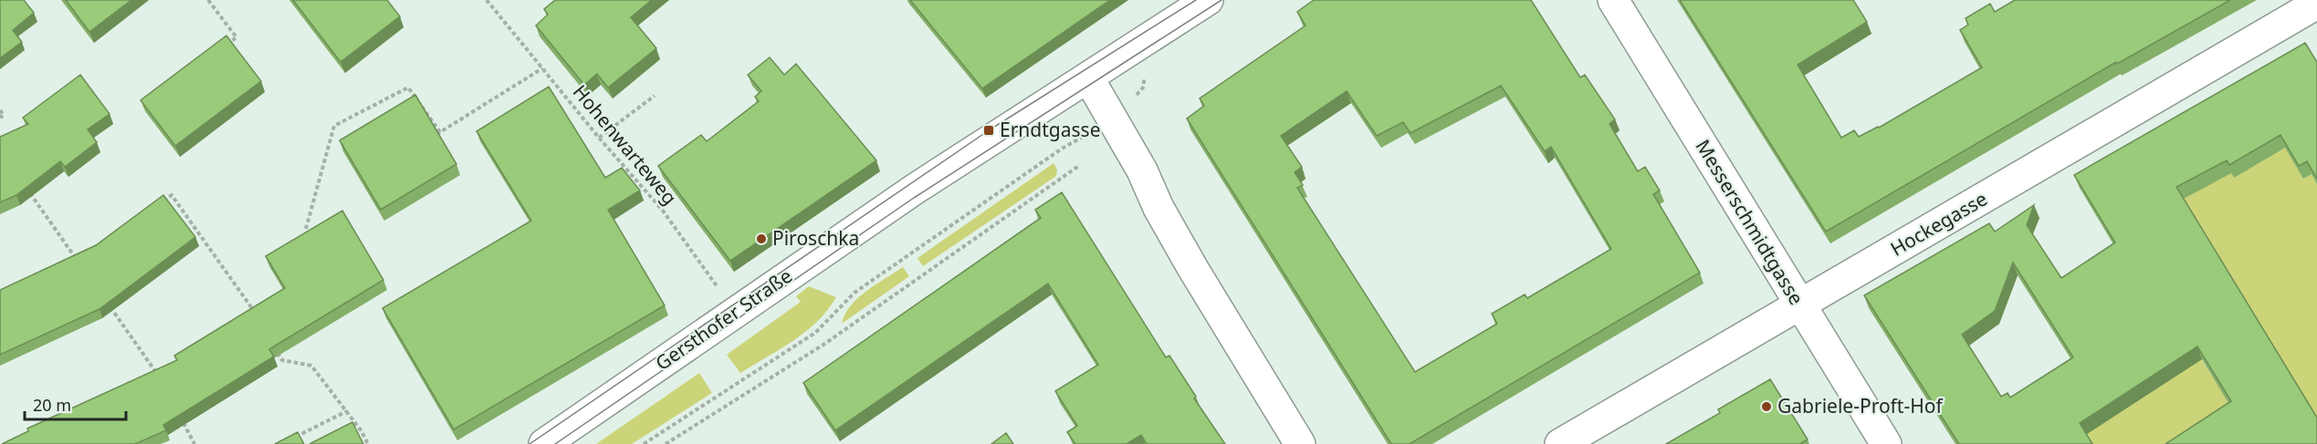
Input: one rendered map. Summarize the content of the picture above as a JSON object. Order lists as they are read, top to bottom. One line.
{"streets":{"street":["Messerschmidtgasse","Hockegasse","Gersthofer Straße"],"path":["Hohenwarteweg"]},"crossings":[["Hohenwarteweg","Gersthofer Straße"],["Messerschmidtgasse","Hockegasse"]],"places":{"transit":["Erndtgasse"],"other":["Piroschka","Gabriele-Proft-Hof"]},"scale_bar":"20 m"}
